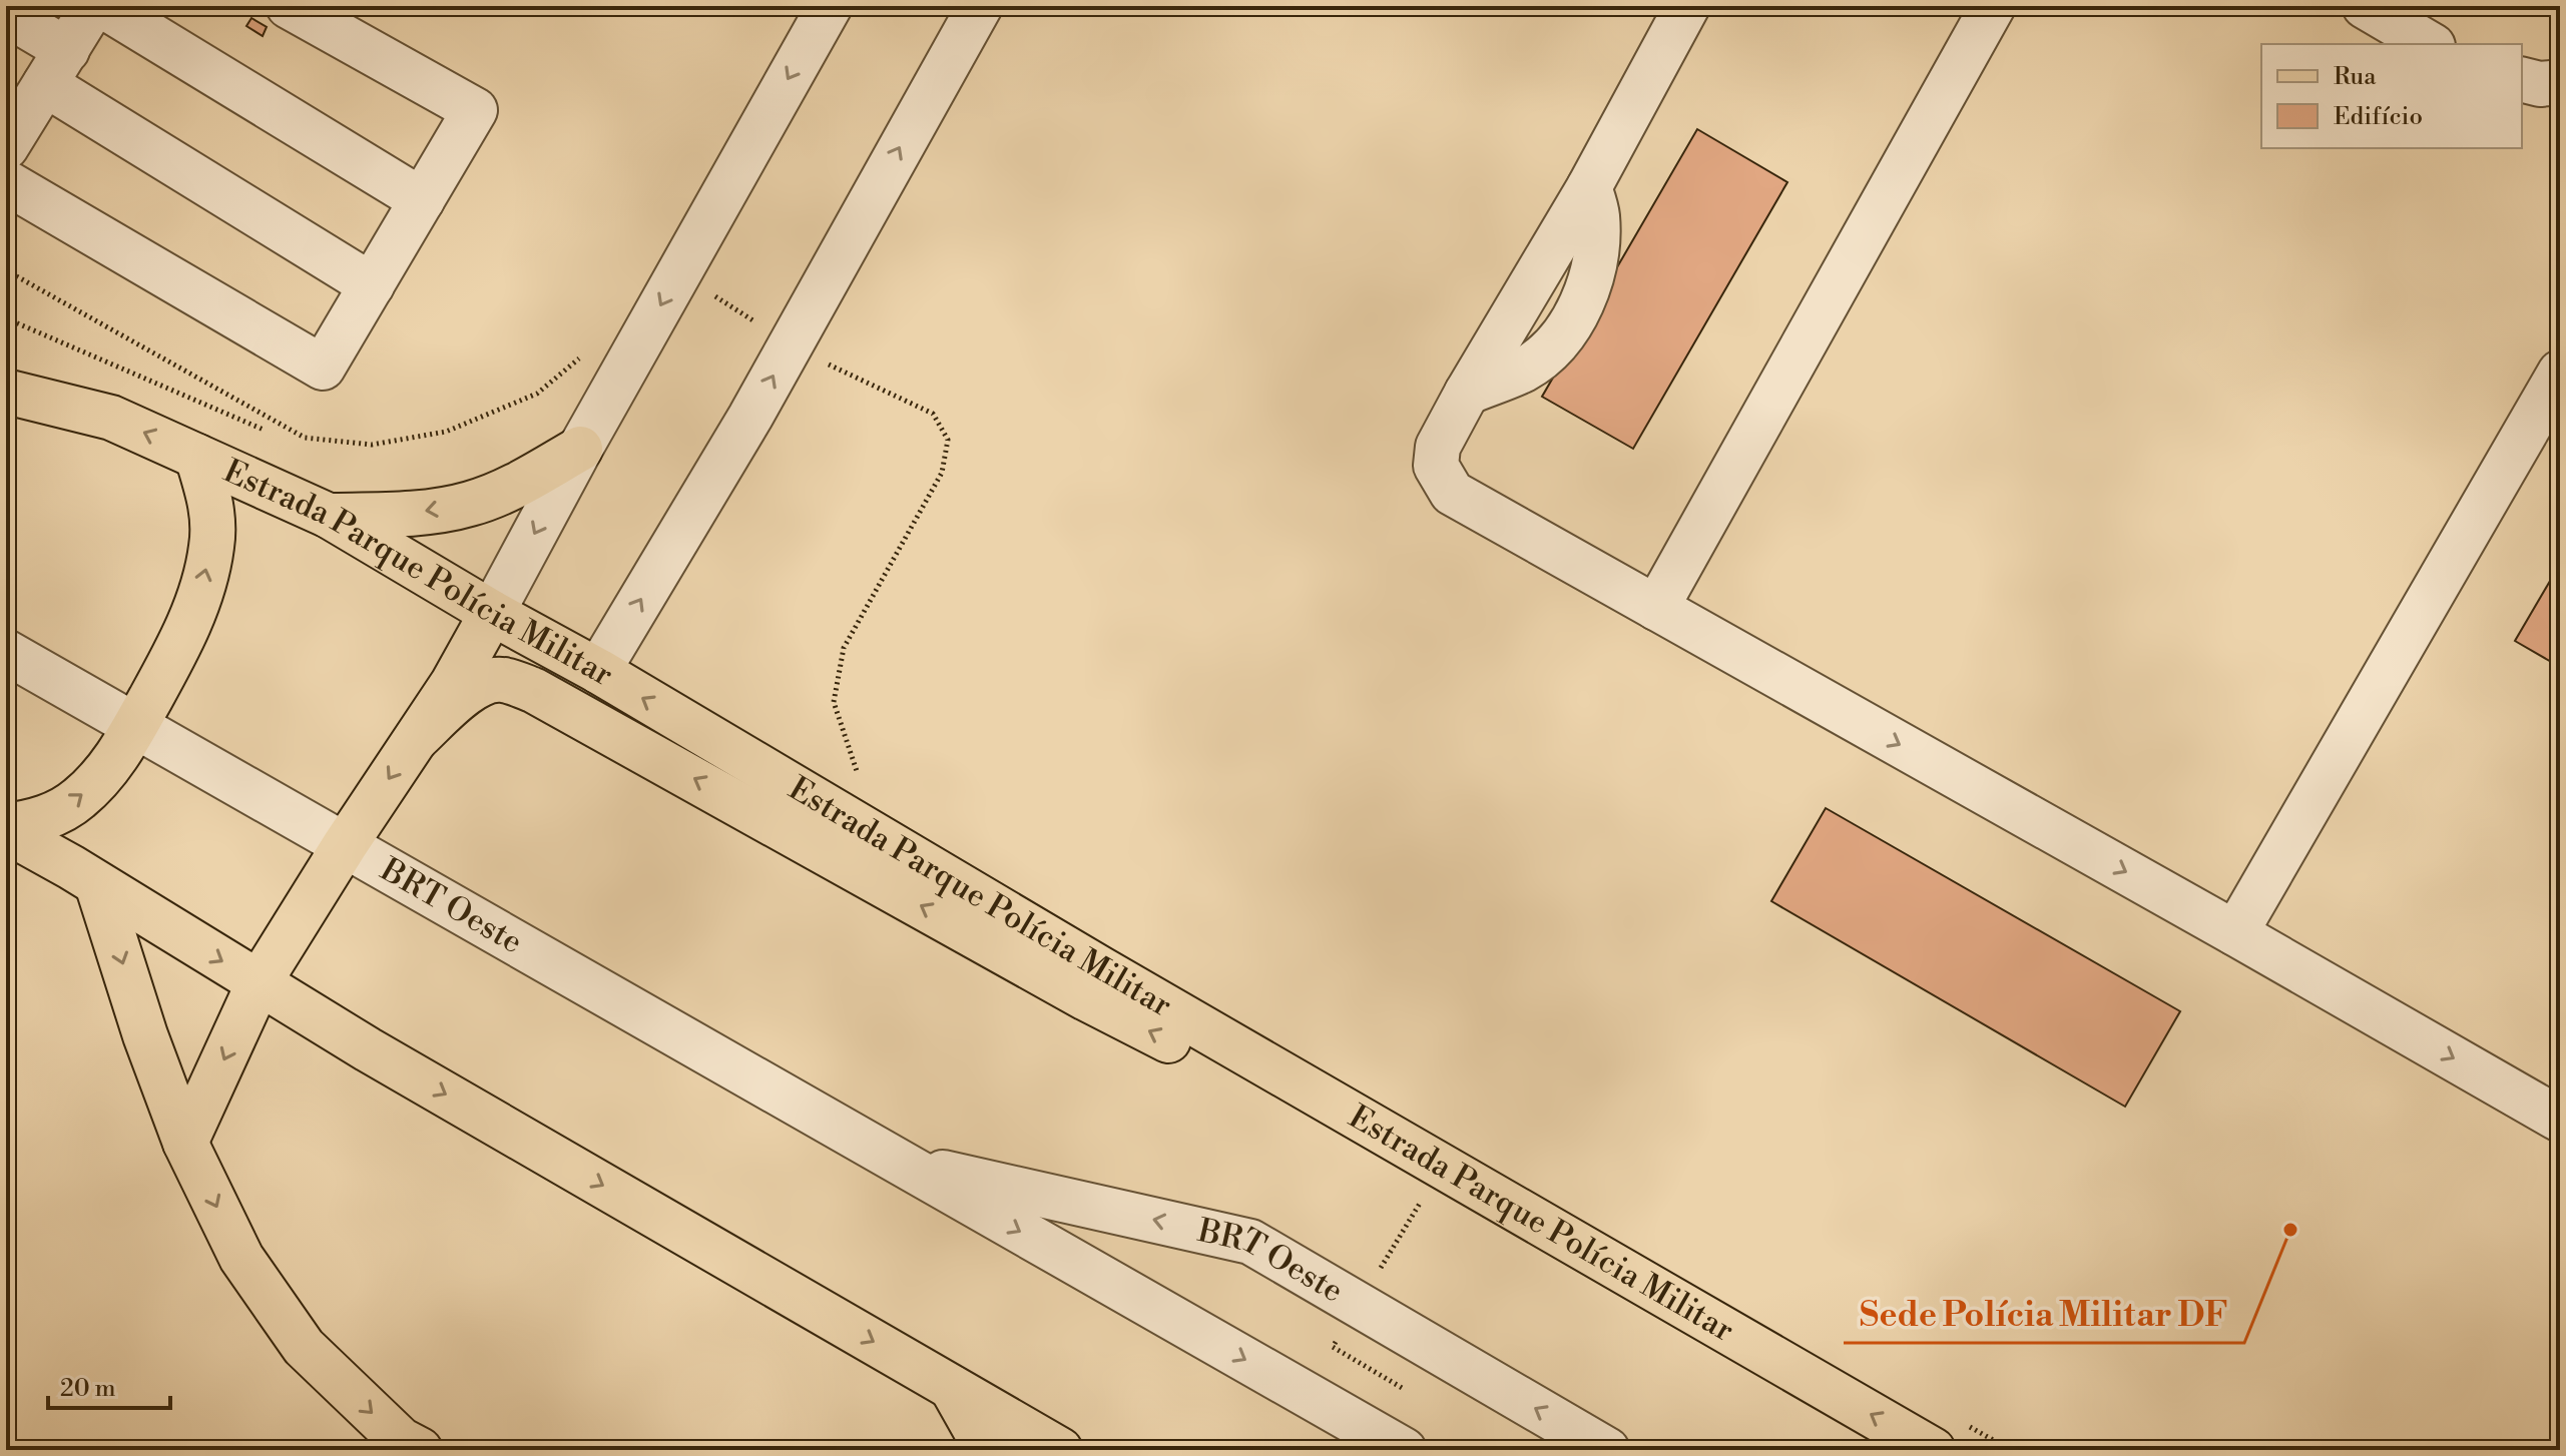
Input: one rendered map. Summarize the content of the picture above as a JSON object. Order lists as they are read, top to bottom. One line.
{"streets":{"main road":["Estrada Parque Polícia Militar"],"street":["BRT Oeste"]},"places":["Sede Polícia Militar DF"],"legend":["Rua","Edifício"],"scale_bar":"20 m"}
